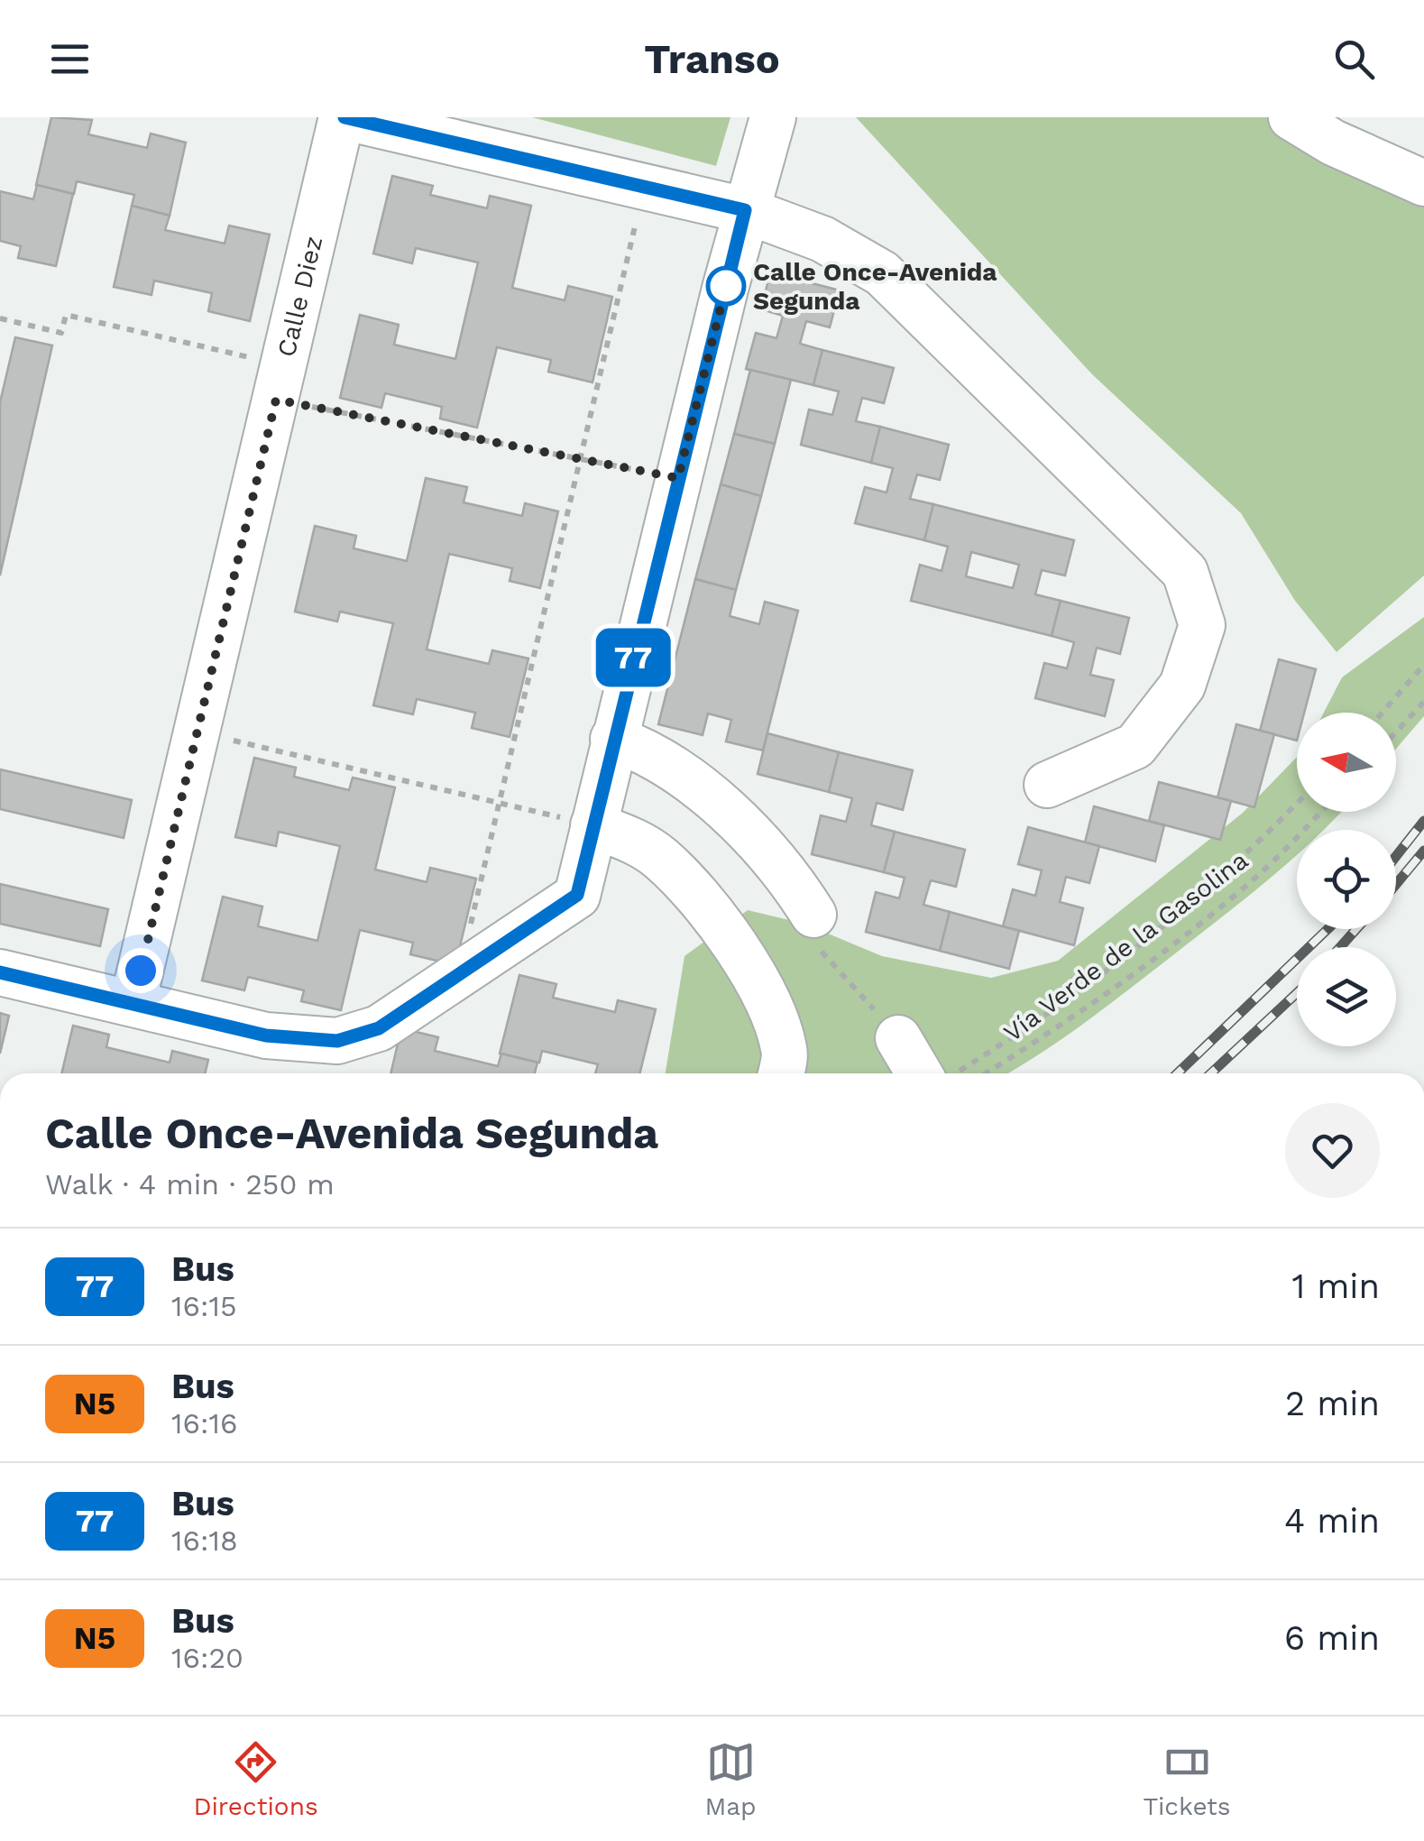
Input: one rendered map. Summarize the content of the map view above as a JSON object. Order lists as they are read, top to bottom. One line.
{"streets":{"street":["Calle Diez"],"path":["Vía Verde de la Gasolina"]},"places":["Calle Once-Avenida Segunda"],"lines":["bus line 77"],"north":"left","page":{"header":"Transo","on_map":"77","heading":["Calle Once-Avenida Segunda","Walk · 4 min · 250 m"],"list":[{"mark":"77","name":"Bus","note":"16:15","value":"1 min"},{"mark":"N5","name":"Bus","note":"16:16","value":"2 min"},{"mark":"77","name":"Bus","note":"16:18","value":"4 min"},{"mark":"N5","name":"Bus","note":"16:20","value":"6 min"}],"tabs":["Directions","Map","Tickets"]}}
